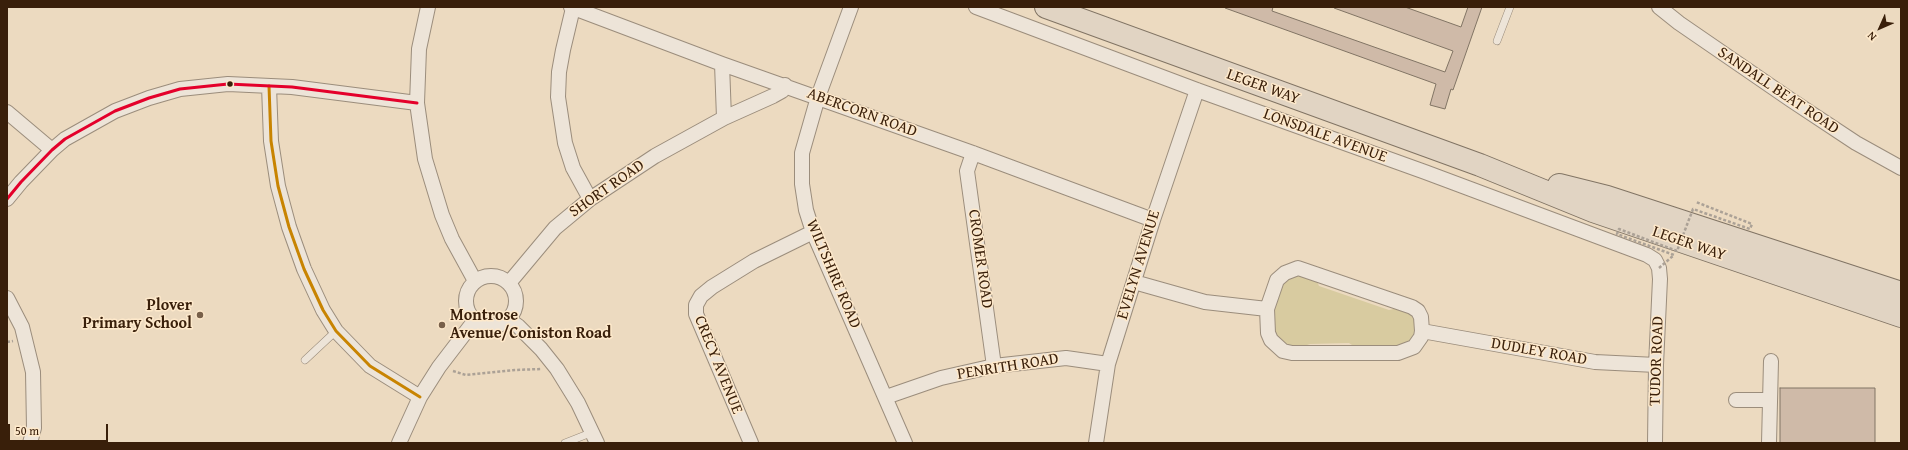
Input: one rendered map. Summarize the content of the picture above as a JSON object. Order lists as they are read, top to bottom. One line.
{"streets":{"highway":["LEGER WAY"],"street":["SANDALL BEAT ROAD","ABERCORN ROAD","LONSDALE AVENUE","SHORT ROAD","CROMER ROAD","EVELYN AVENUE","WILTSHIRE ROAD","DUDLEY ROAD","TUDOR ROAD","CRECY AVENUE","PENRITH ROAD"]},"crossings":[["ABERCORN ROAD","SHORT ROAD"],["ABERCORN ROAD","CROMER ROAD"],["ABERCORN ROAD","EVELYN AVENUE"],["ABERCORN ROAD","WILTSHIRE ROAD"],["LONSDALE AVENUE","EVELYN AVENUE"],["LONSDALE AVENUE","TUDOR ROAD"],["CROMER ROAD","PENRITH ROAD"],["EVELYN AVENUE","PENRITH ROAD"],["WILTSHIRE ROAD","CRECY AVENUE"],["WILTSHIRE ROAD","PENRITH ROAD"],["DUDLEY ROAD","TUDOR ROAD"]],"places":["Plover Primary School","Montrose Avenue/Coniston Road"],"scale_bar":"50 m","north":"bottom left"}
